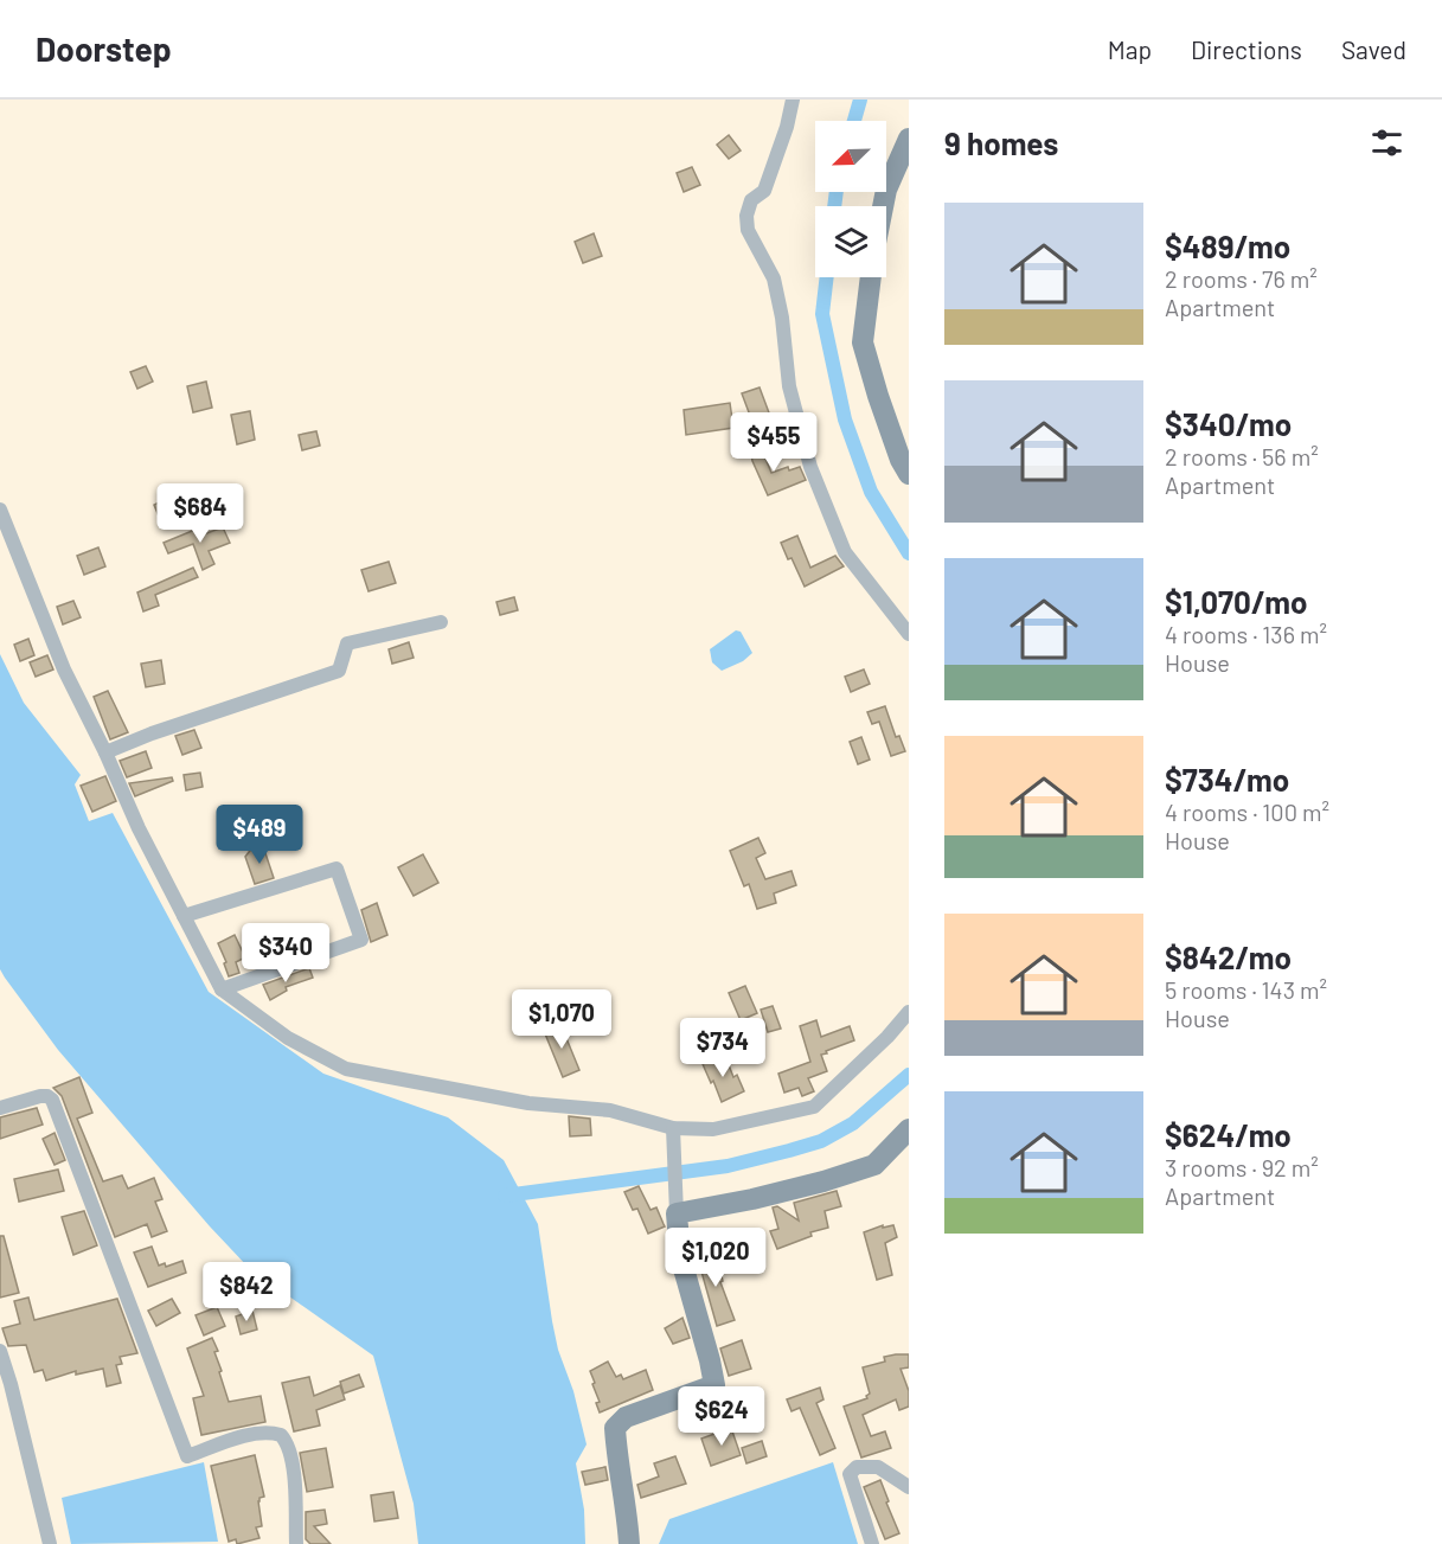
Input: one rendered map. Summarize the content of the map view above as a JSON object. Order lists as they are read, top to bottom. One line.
{"north":"bottom left","page":{"header":"Doorstep","nav":["Map","Directions","Saved"],"heading":"9 homes","list":[{"name":"$489/mo","note":"2 rooms · 76 m² · Apartment"},{"name":"$340/mo","note":"2 rooms · 56 m² · Apartment"},{"name":"$1,070/mo","note":"4 rooms · 136 m² · House"},{"name":"$734/mo","note":"4 rooms · 100 m² · House"},{"name":"$842/mo","note":"5 rooms · 143 m² · House"},{"name":"$624/mo","note":"3 rooms · 92 m² · Apartment"}],"price":["$455","$684","$489","$340","$1,070","$734","$1,020","$842","$624"]}}
